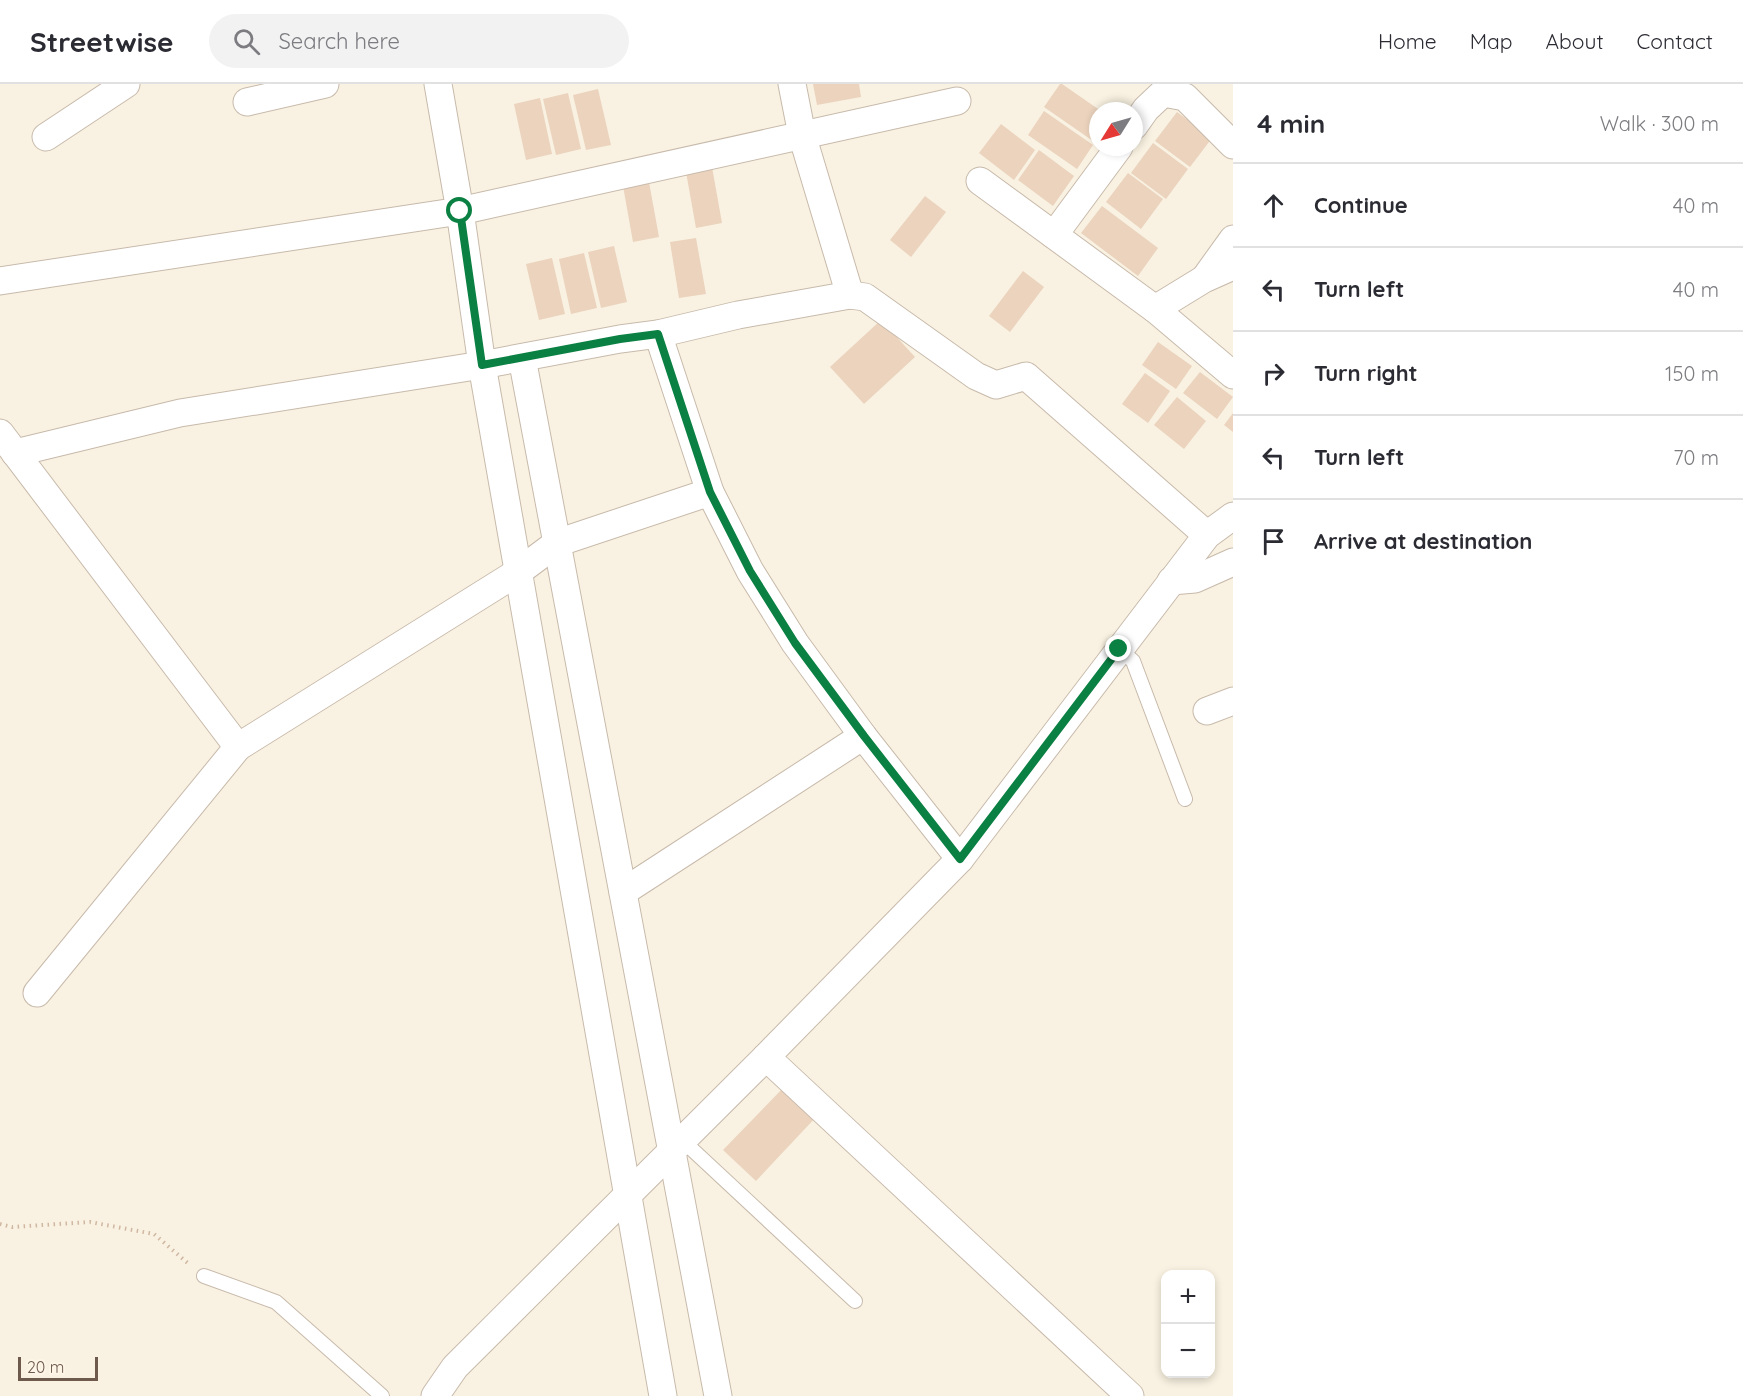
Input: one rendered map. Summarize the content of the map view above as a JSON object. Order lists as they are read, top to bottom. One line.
{"scale_bar":"20 m","north":"bottom left","page":{"header":"Streetwise","search":"Search here","nav":["Home","Map","About","Contact"],"heading":["4 min","Walk · 300 m"],"list":[["Continue","40 m"],["Turn left","40 m"],["Turn right","150 m"],["Turn left","70 m"],"Arrive at destination"],"map_buttons":["+","−"],"scale":"20 m"}}
